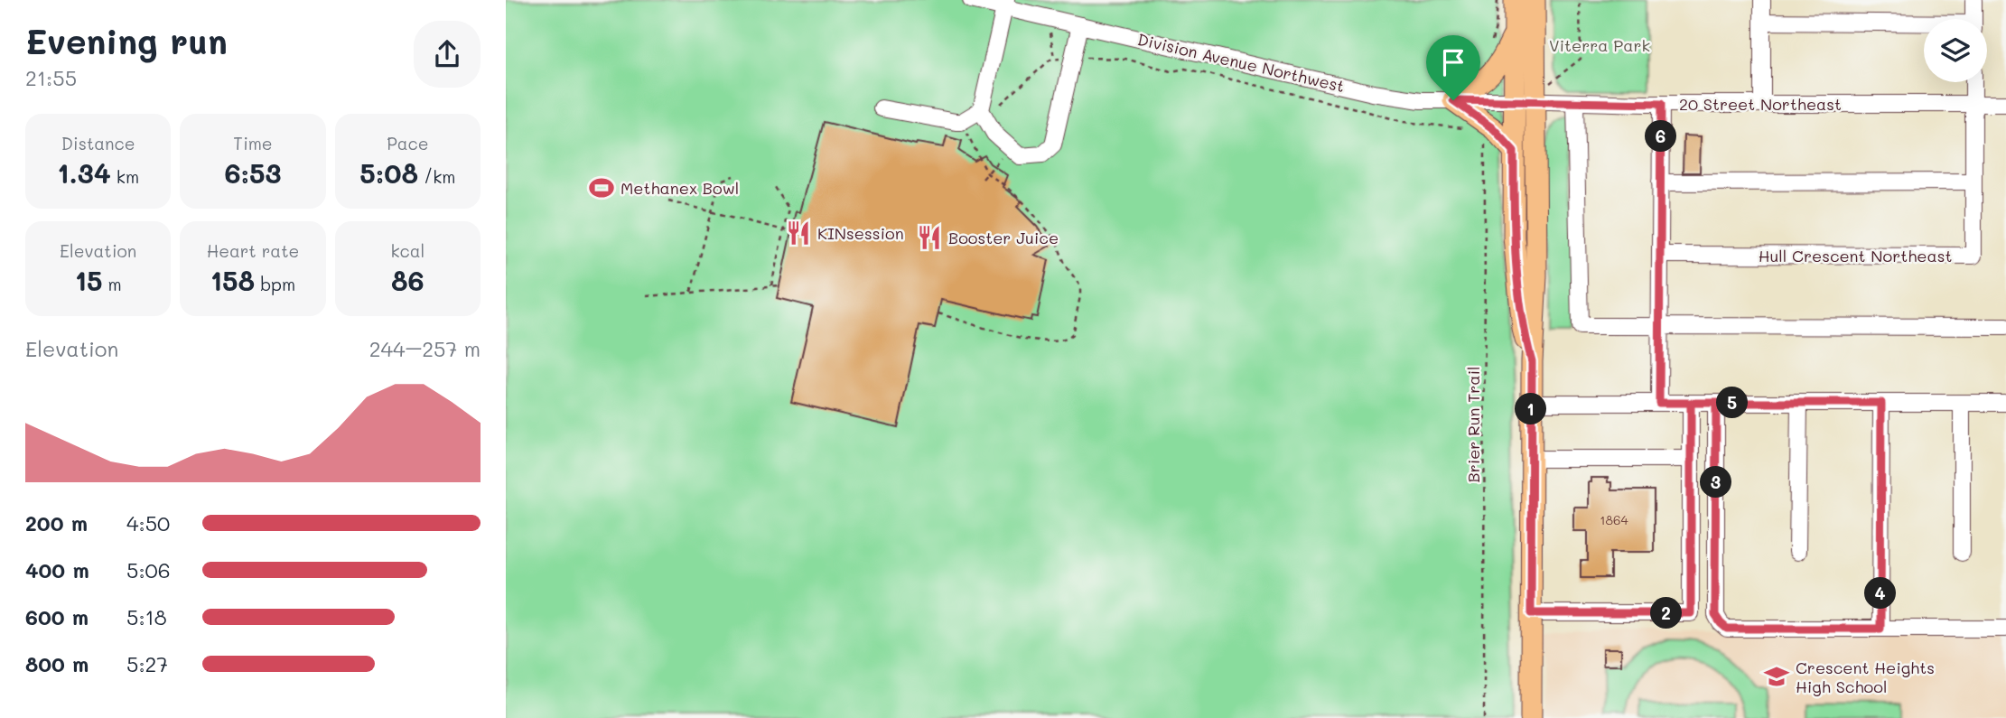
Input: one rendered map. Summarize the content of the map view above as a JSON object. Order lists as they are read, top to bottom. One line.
{"streets":{"street":["Division Avenue Northwest","20 Street Northeast","Hull Crescent Northeast"],"path":["Brier Run Trail"]},"crossings":[["Division Avenue Northwest","20 Street Northeast"],["20 Street Northeast","Hull Crescent Northeast"]],"parks":["Viterra Park"],"places":{"sports":["Methanex Bowl"],"restaurant":["KINsession","Booster Juice"],"school or university":["Crescent Heights High School"]},"house_numbers":["1864"],"page":{"heading":["Evening run","21:55"],"stats":[["Distance","1.34 km"],["Time","6:53"],["Pace","5:08 /km"],["Elevation","15 m"],["Heart rate","158 bpm"],["kcal","86"]],"pins":["6","5","1","3","4","2"],"chart":["Elevation","244–257 m"],"list":[{"name":"200 m","note":"4:50"},{"name":"400 m","note":"5:06"},{"name":"600 m","note":"5:18"},{"name":"800 m","note":"5:27"}]}}
